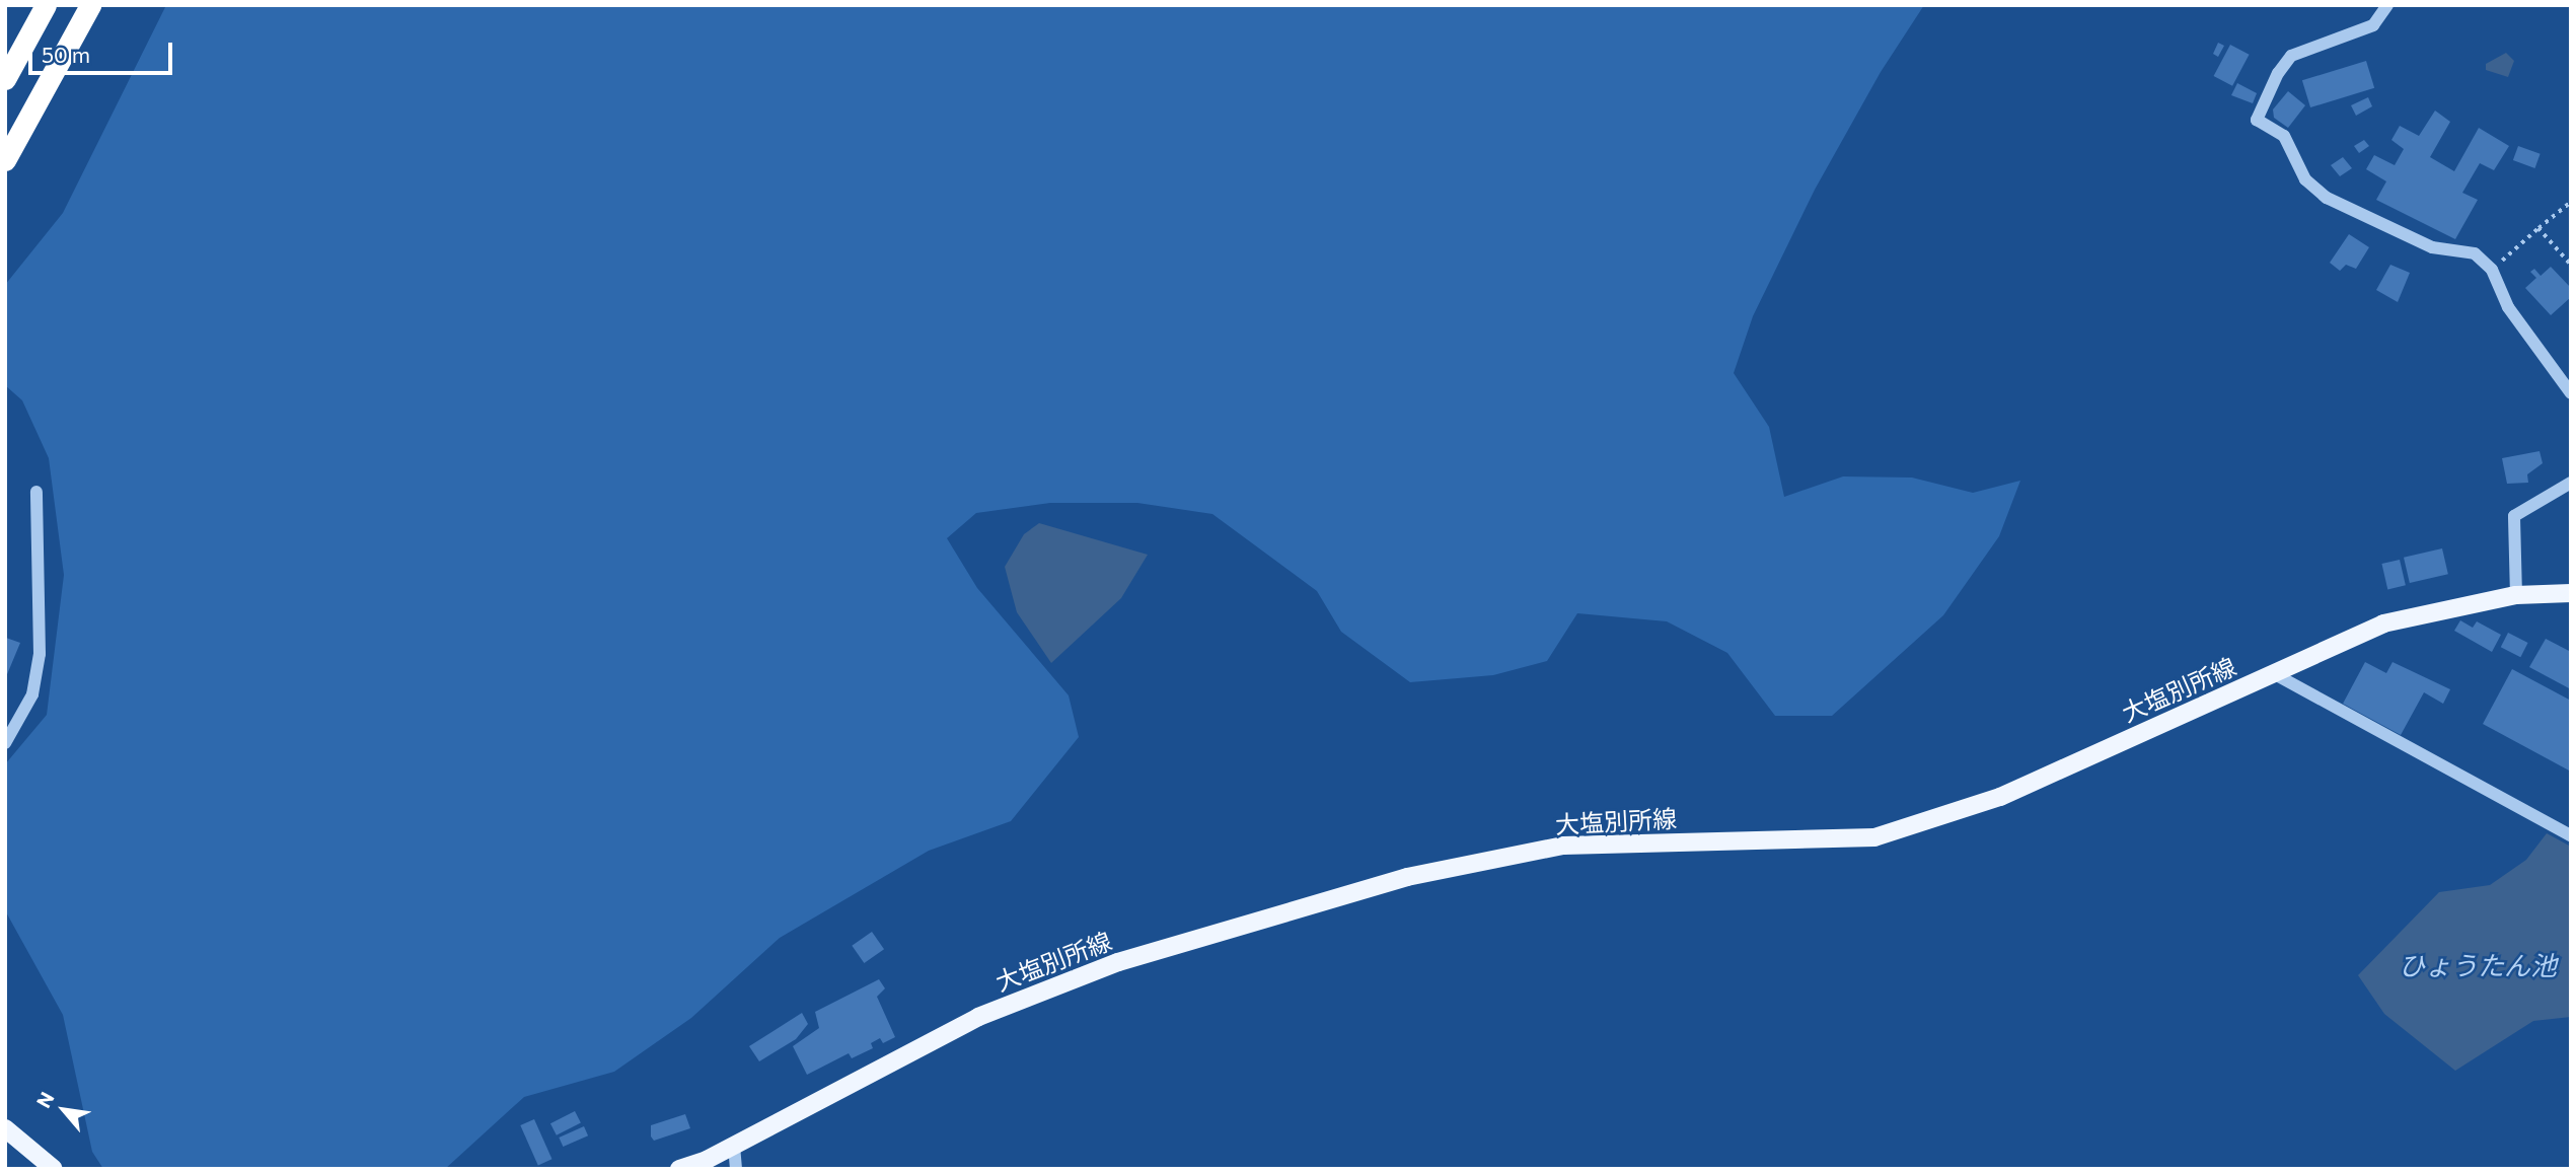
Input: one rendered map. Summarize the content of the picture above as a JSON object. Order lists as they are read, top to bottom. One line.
{"streets":{"main road":["大塩別所線"]},"water":["ひょうたん池"],"scale_bar":"50 m","north":"top left"}
